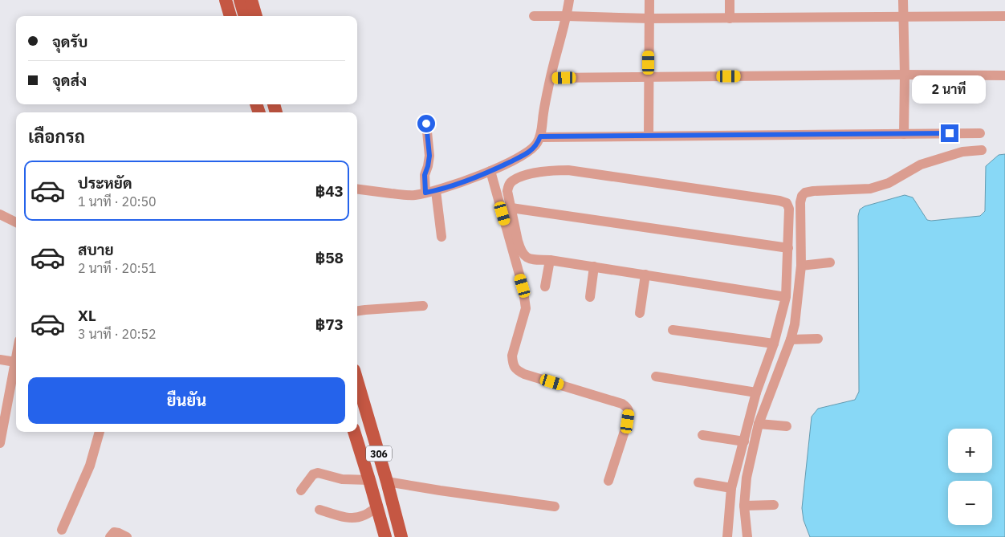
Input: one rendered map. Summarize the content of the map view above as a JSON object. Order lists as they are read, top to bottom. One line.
{"streets":{"main road":["306"]},"page":{"banner":["จุดรับ","จุดส่ง"],"bubble":"2 นาที","heading":"เลือกรถ","list":[{"name":"ประหยัด","note":"1 นาที · 20:50","value":"฿43"},{"name":"สบาย","note":"2 นาที · 20:51","value":"฿58"},{"name":"XL","note":"3 นาที · 20:52","value":"฿73"}],"buttons":"ยืนยัน","map_buttons":["+","−"]}}
